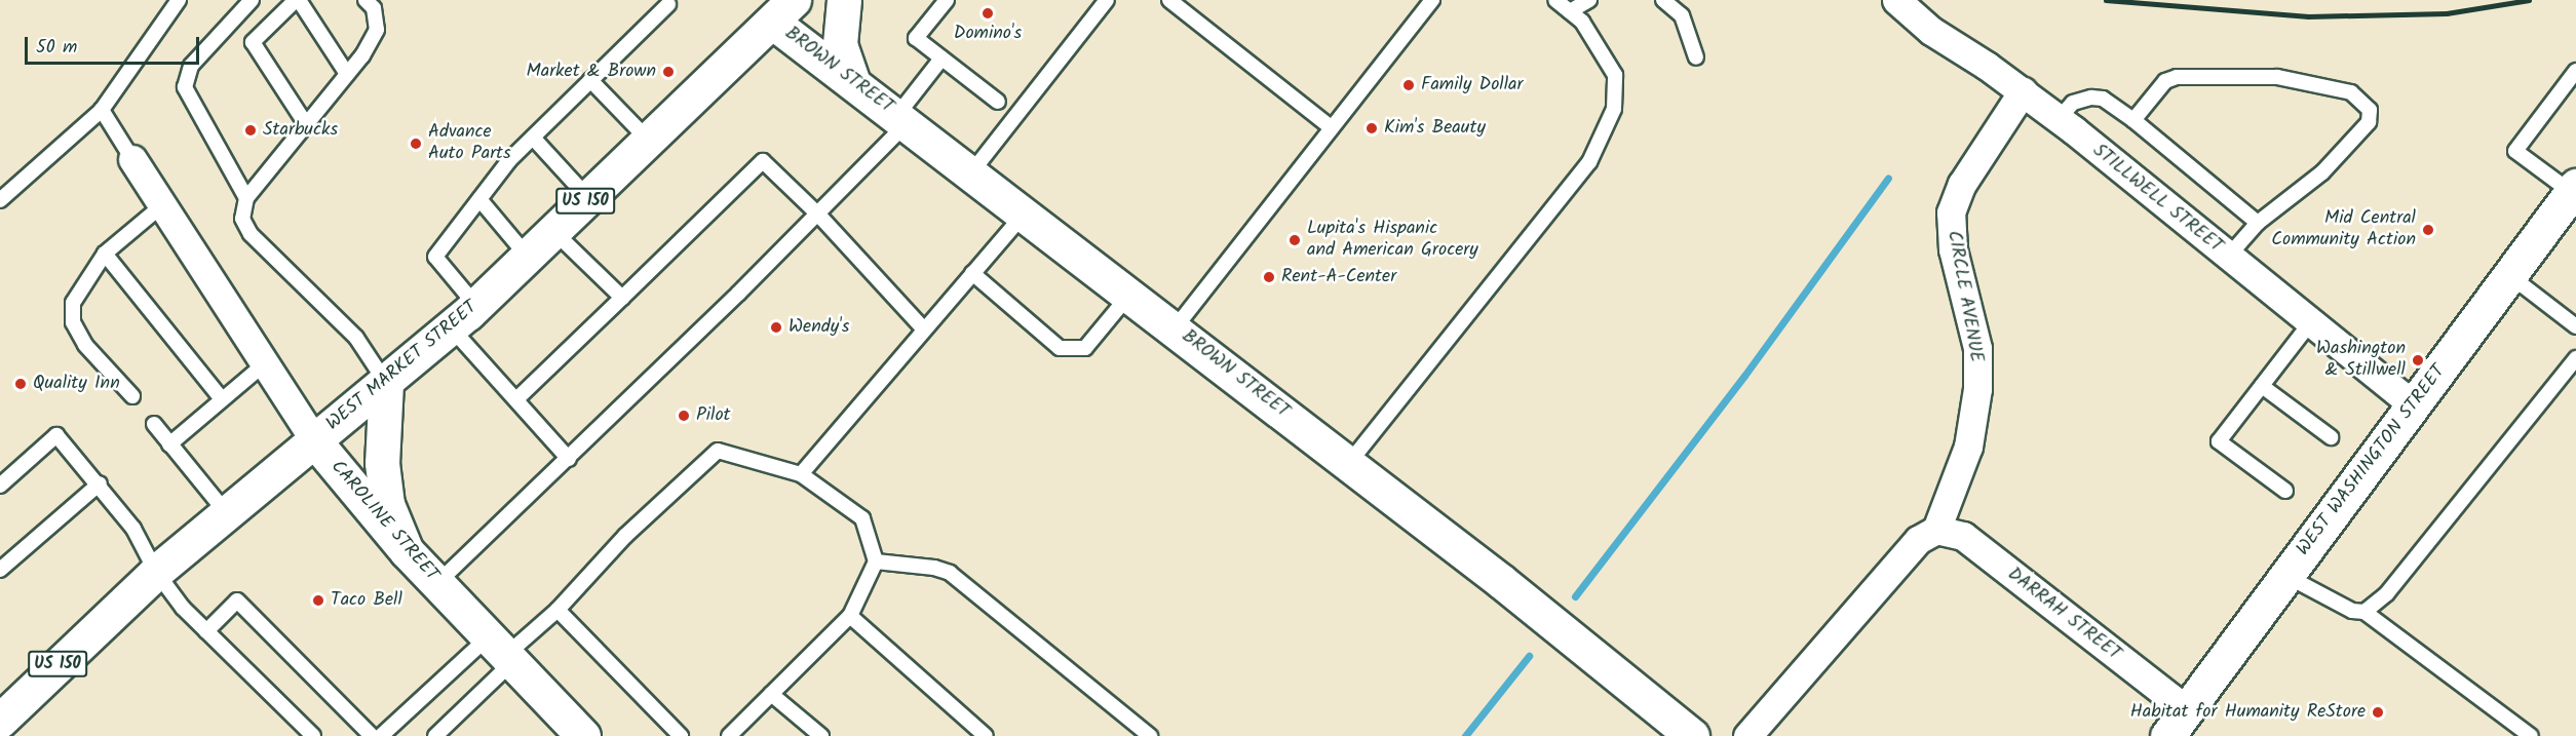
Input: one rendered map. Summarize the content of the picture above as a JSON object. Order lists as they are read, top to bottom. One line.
{"streets":{"main road":["BROWN STREET","US 150","WEST MARKET STREET","WEST WASHINGTON STREET","CAROLINE STREET"],"street":["STILLWELL STREET","CIRCLE AVENUE","DARRAH STREET"]},"crossings":[["BROWN STREET","WEST MARKET STREET"],["STILLWELL STREET","CIRCLE AVENUE"],["STILLWELL STREET","WEST WASHINGTON STREET"],["CIRCLE AVENUE","DARRAH STREET"],["WEST MARKET STREET","CAROLINE STREET"],["WEST WASHINGTON STREET","DARRAH STREET"]],"places":["Domino's","Market & Brown","Family Dollar","Kim's Beauty","Starbucks","Advance Auto Parts","Mid Central Community Action","Lupita's Hispanic and American Grocery","Rent-A-Center","Wendy's","Washington & Stillwell","Quality Inn","Pilot","Taco Bell","Habitat for Humanity ReStore"],"scale_bar":"50 m"}
